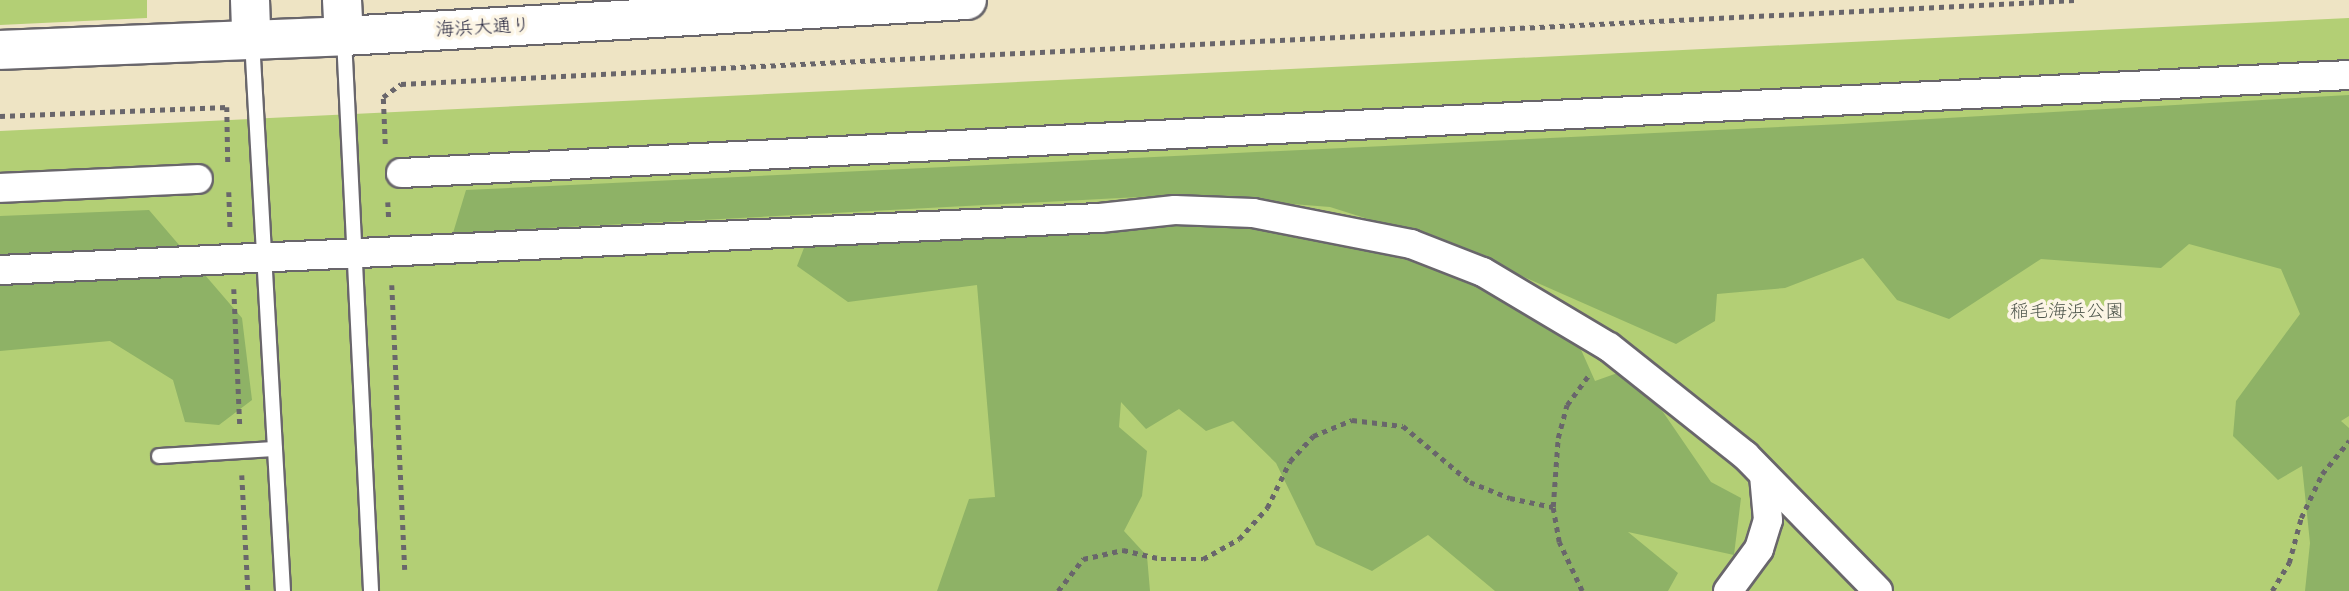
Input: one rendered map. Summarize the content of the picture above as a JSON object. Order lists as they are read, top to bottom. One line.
{"streets":{"street":["海浜大通り"]},"parks":["稲毛海浜公園"]}
